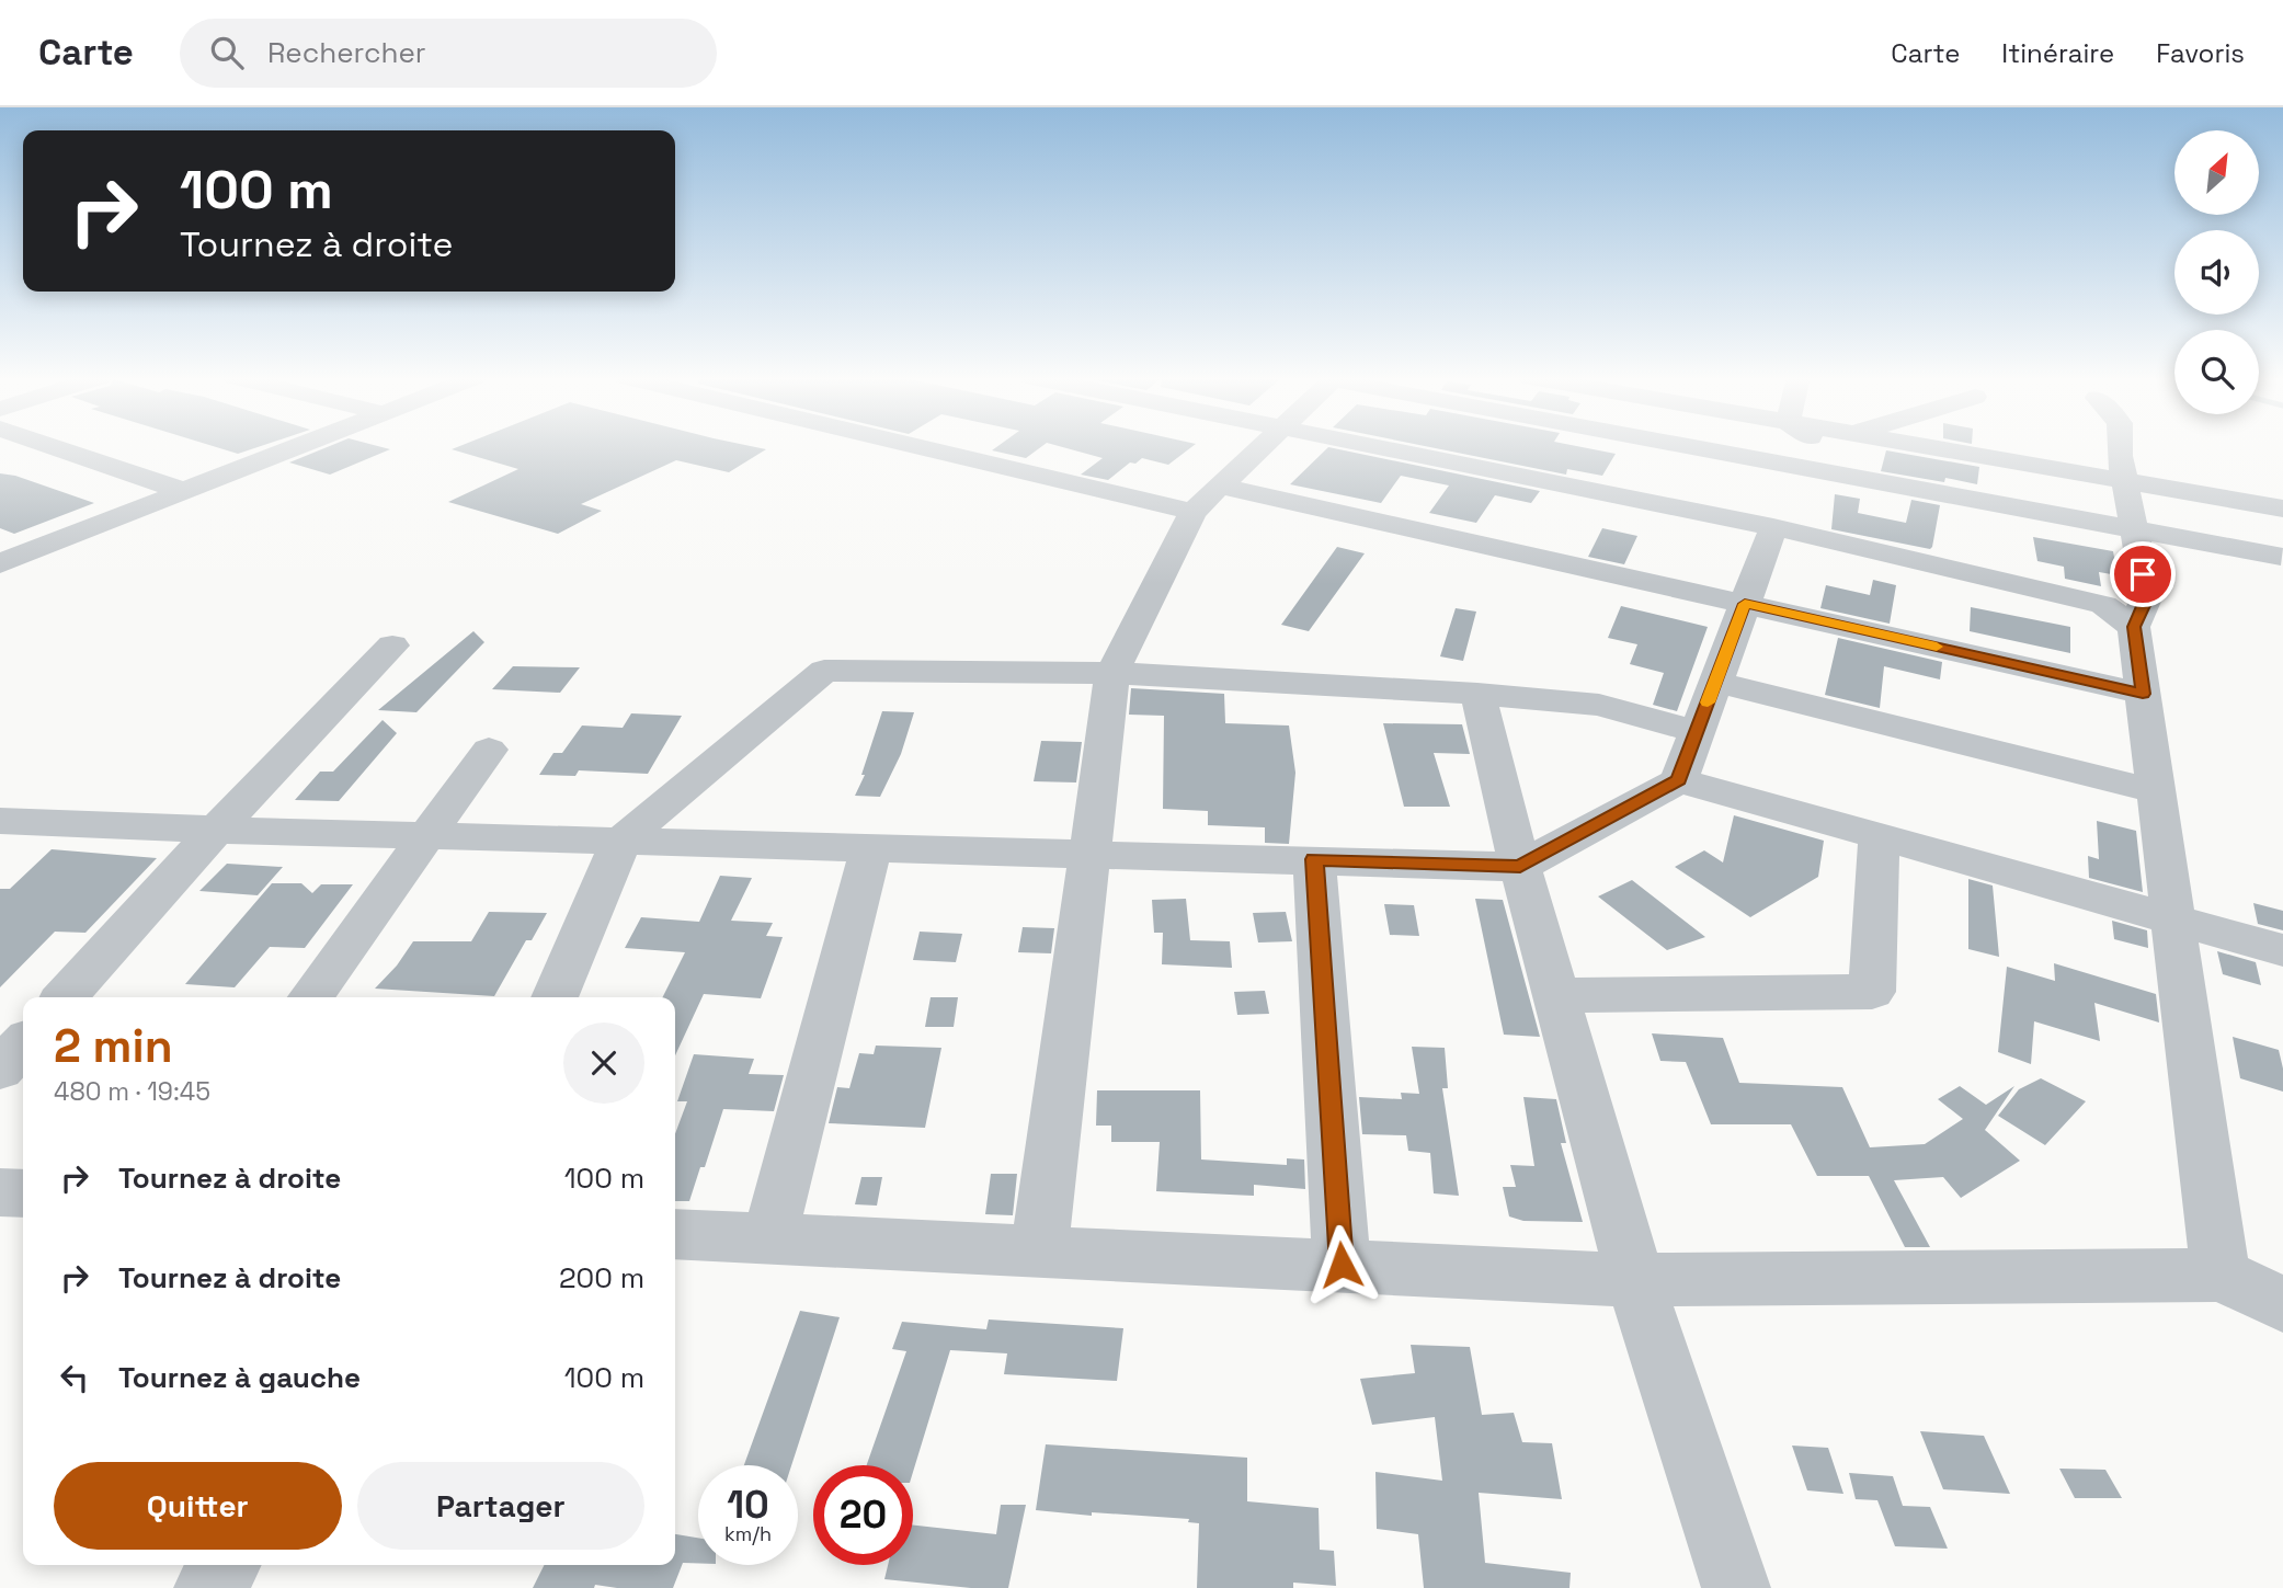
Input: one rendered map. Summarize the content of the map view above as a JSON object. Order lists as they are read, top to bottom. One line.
{"north":"top right","page":{"header":"Carte","search":"Rechercher","nav":["Carte","Itinéraire","Favoris"],"turn":["100 m","Tournez à droite"],"heading":["2 min","480 m · 19:45"],"list":[{"name":"Tournez à droite","value":"100 m"},{"name":"Tournez à droite","value":"200 m"},{"name":"Tournez à gauche","value":"100 m"}],"buttons":["Quitter","Partager"],"speed":"10 km/h","limit":"20"}}
